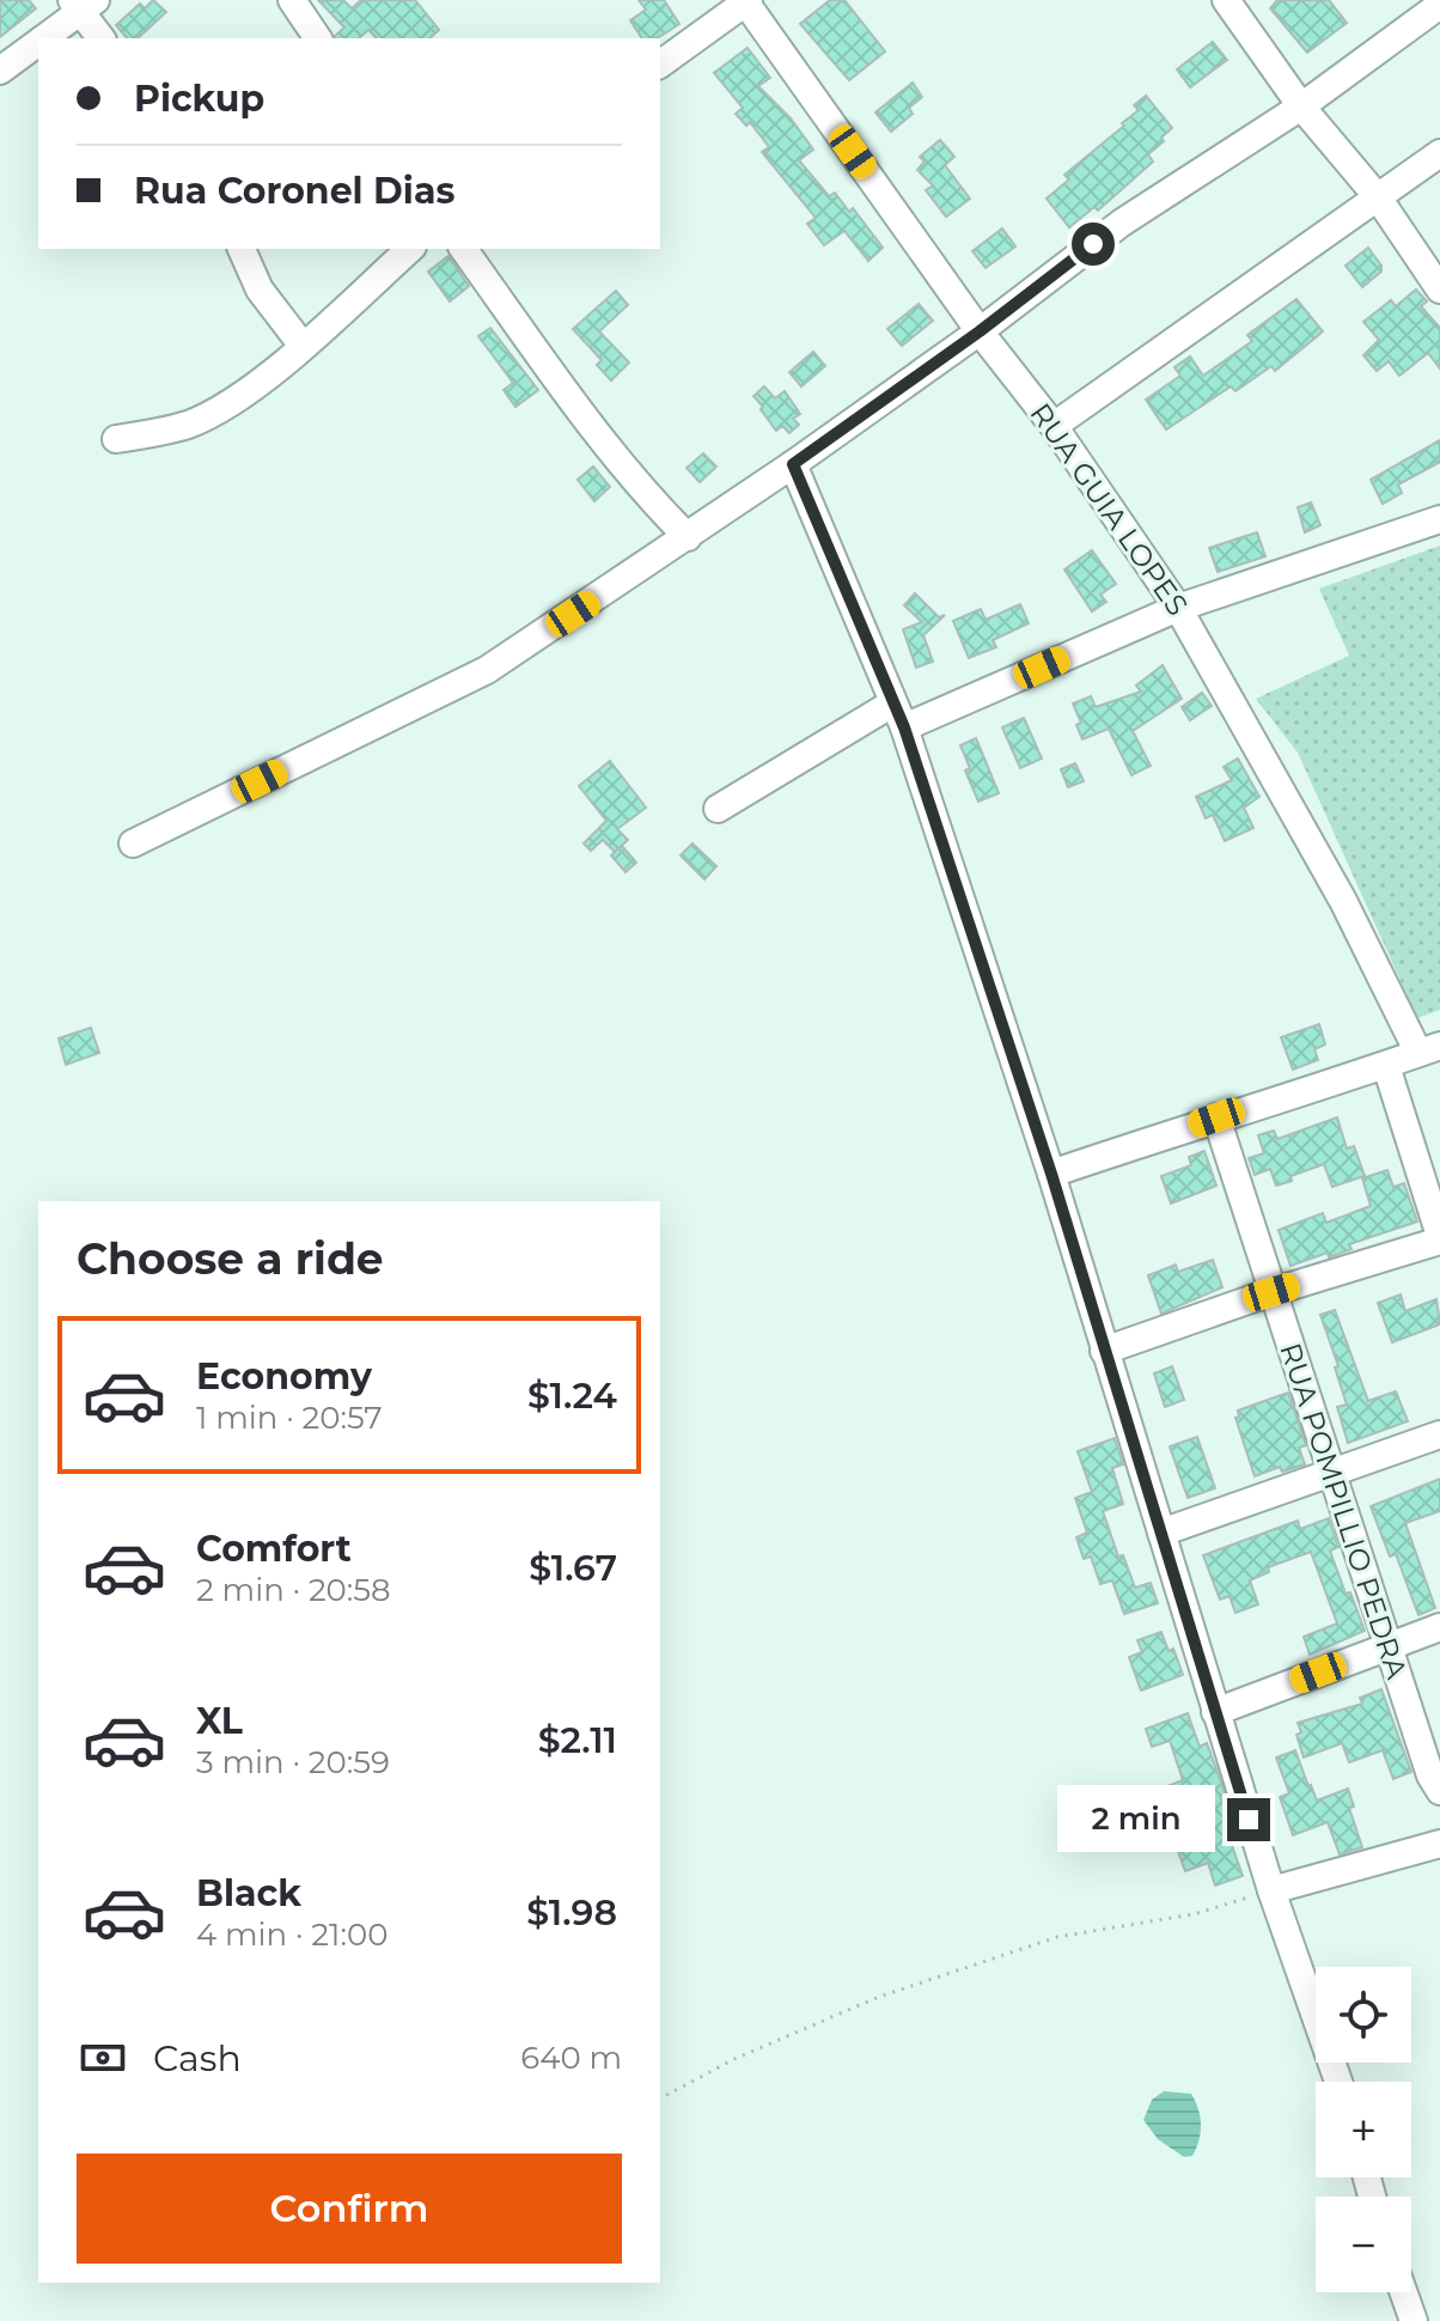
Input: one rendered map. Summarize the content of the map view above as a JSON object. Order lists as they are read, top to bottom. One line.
{"streets":{"street":["RUA GUIA LOPES","RUA POMPILLIO PEDRA"]},"page":{"banner":["Pickup","Rua Coronel Dias"],"heading":"Choose a ride","list":[{"name":"Economy","note":"1 min · 20:57","value":"$1.24"},{"name":"Comfort","note":"2 min · 20:58","value":"$1.67"},{"name":"XL","note":"3 min · 20:59","value":"$2.11"},{"name":"Black","note":"4 min · 21:00","value":"$1.98"}],"bubble":"2 min","map_buttons":["+","−"],"pay":["Cash","640 m"],"buttons":"Confirm"}}
